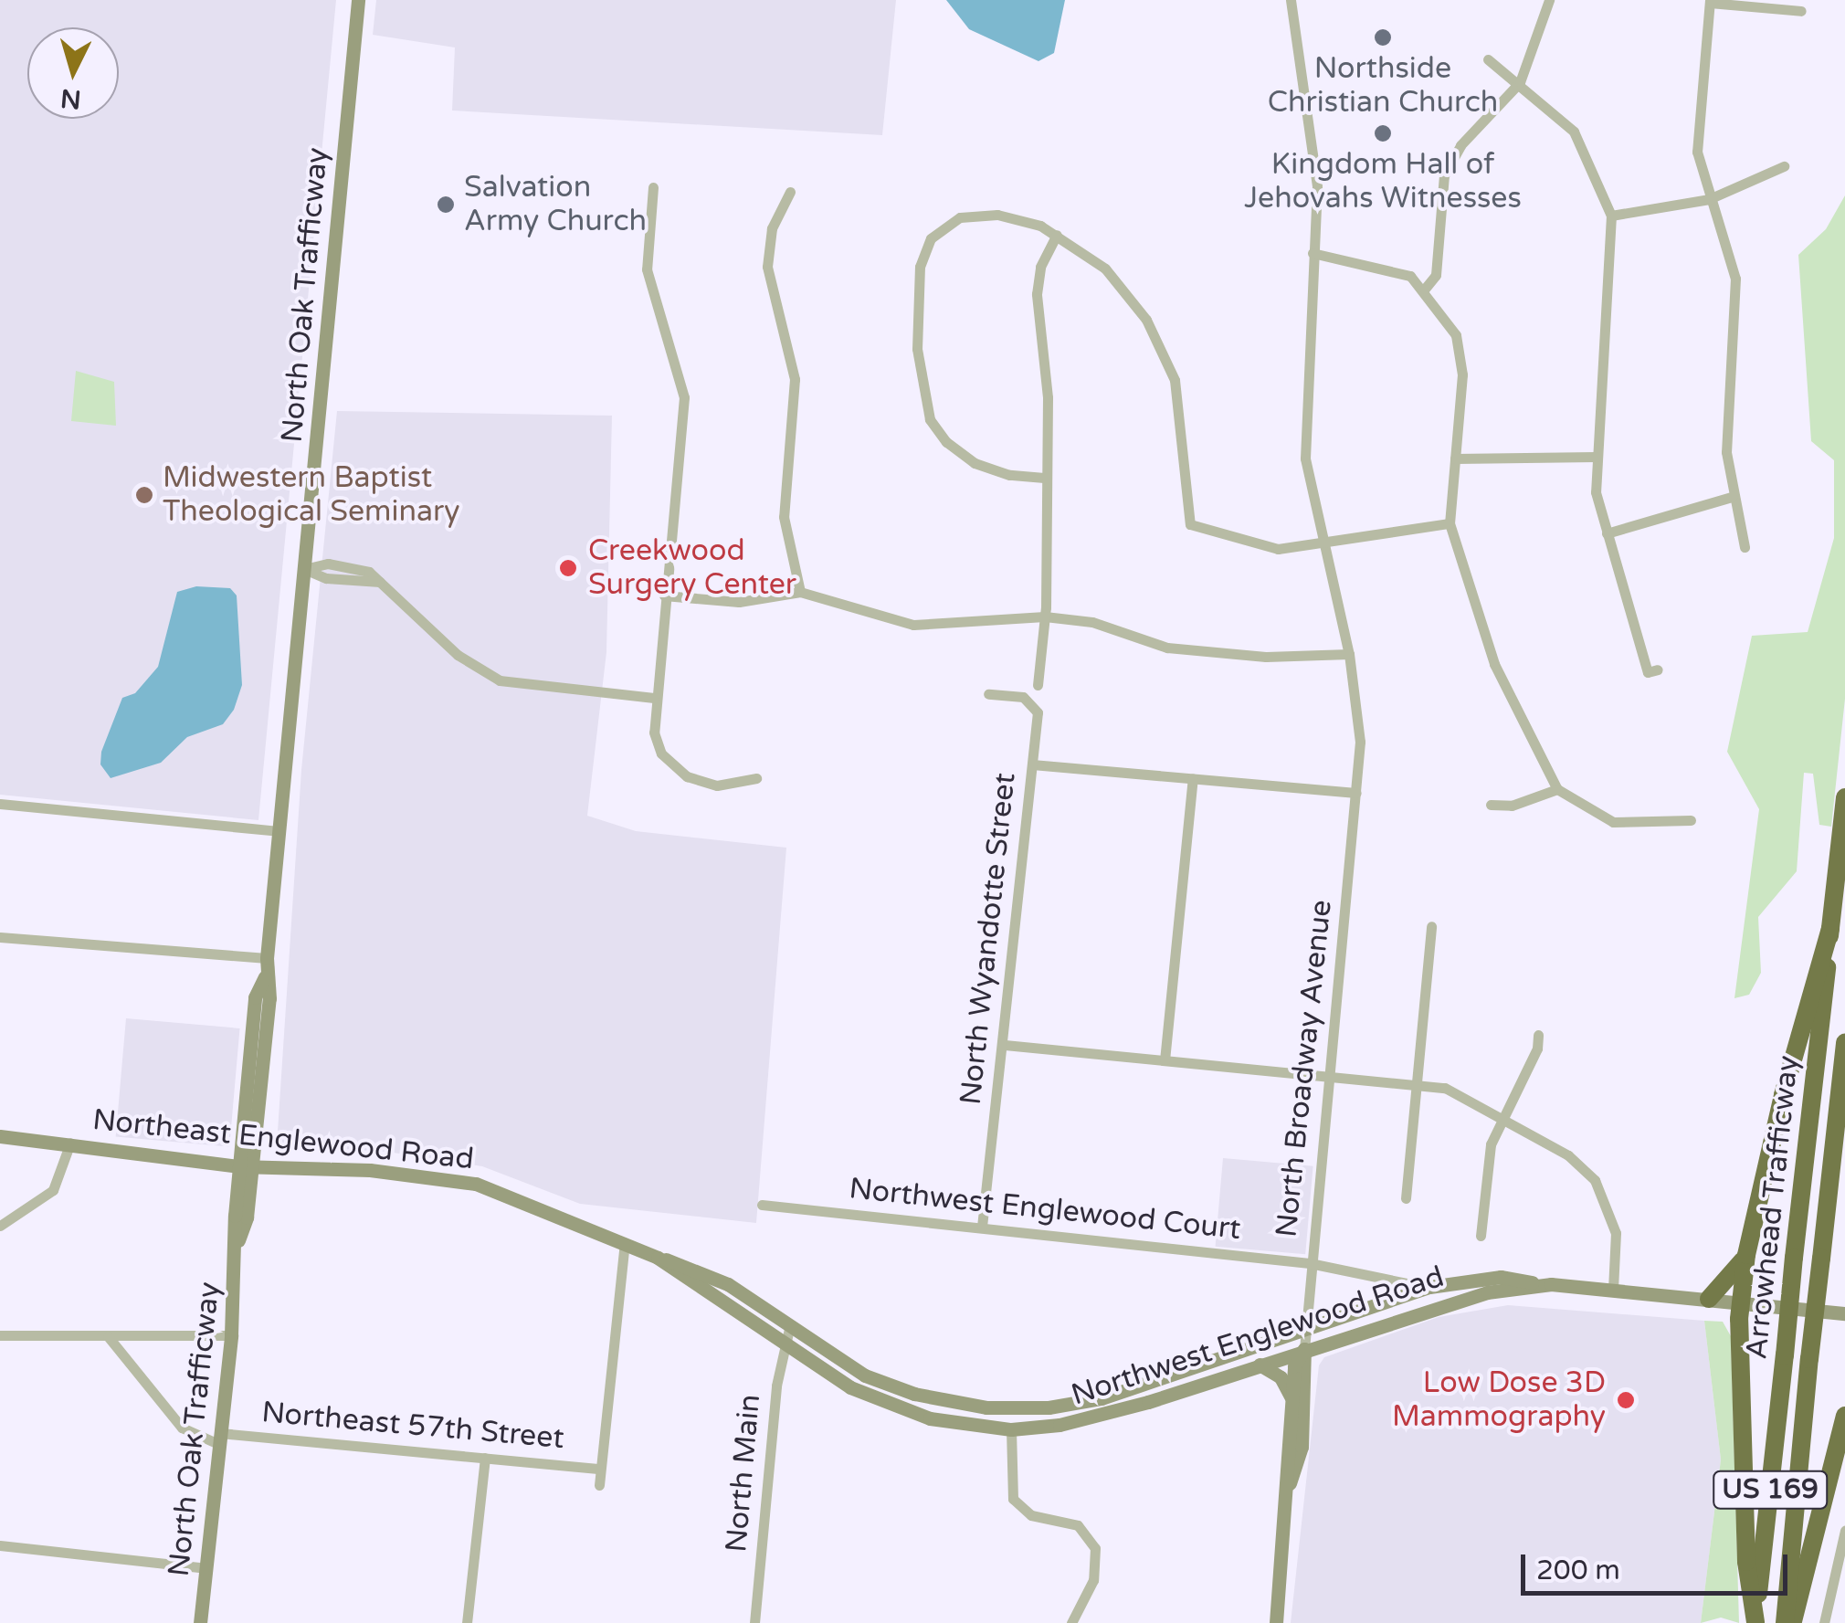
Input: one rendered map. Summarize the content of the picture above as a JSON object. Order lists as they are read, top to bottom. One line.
{"streets":{"highway":["Arrowhead Trafficway","US 169"],"main road":["North Oak Trafficway","North Broadway Avenue","Northeast Englewood Road","Northwest Englewood Road"],"street":["North Wyandotte Street","Northwest Englewood Court","Northeast 57th Street","North Main"]},"crossings":[["North Oak Trafficway","Northeast Englewood Road"],["North Oak Trafficway","Northeast 57th Street"],["North Wyandotte Street","Northwest Englewood Court"],["North Broadway Avenue","Northwest Englewood Court"],["North Broadway Avenue","Northwest Englewood Road"],["Northeast Englewood Road","Northwest Englewood Road"],["Northeast Englewood Road","North Main"],["Northwest Englewood Court","Northwest Englewood Road"],["Northwest Englewood Road","North Main"]],"places":["Northside Christian Church","Kingdom Hall of Jehovahs Witnesses","Salvation Army Church","Midwestern Baptist Theological Seminary","Creekwood Surgery Center","Low Dose 3D Mammography"],"scale_bar":"200 m","north":"bottom"}
